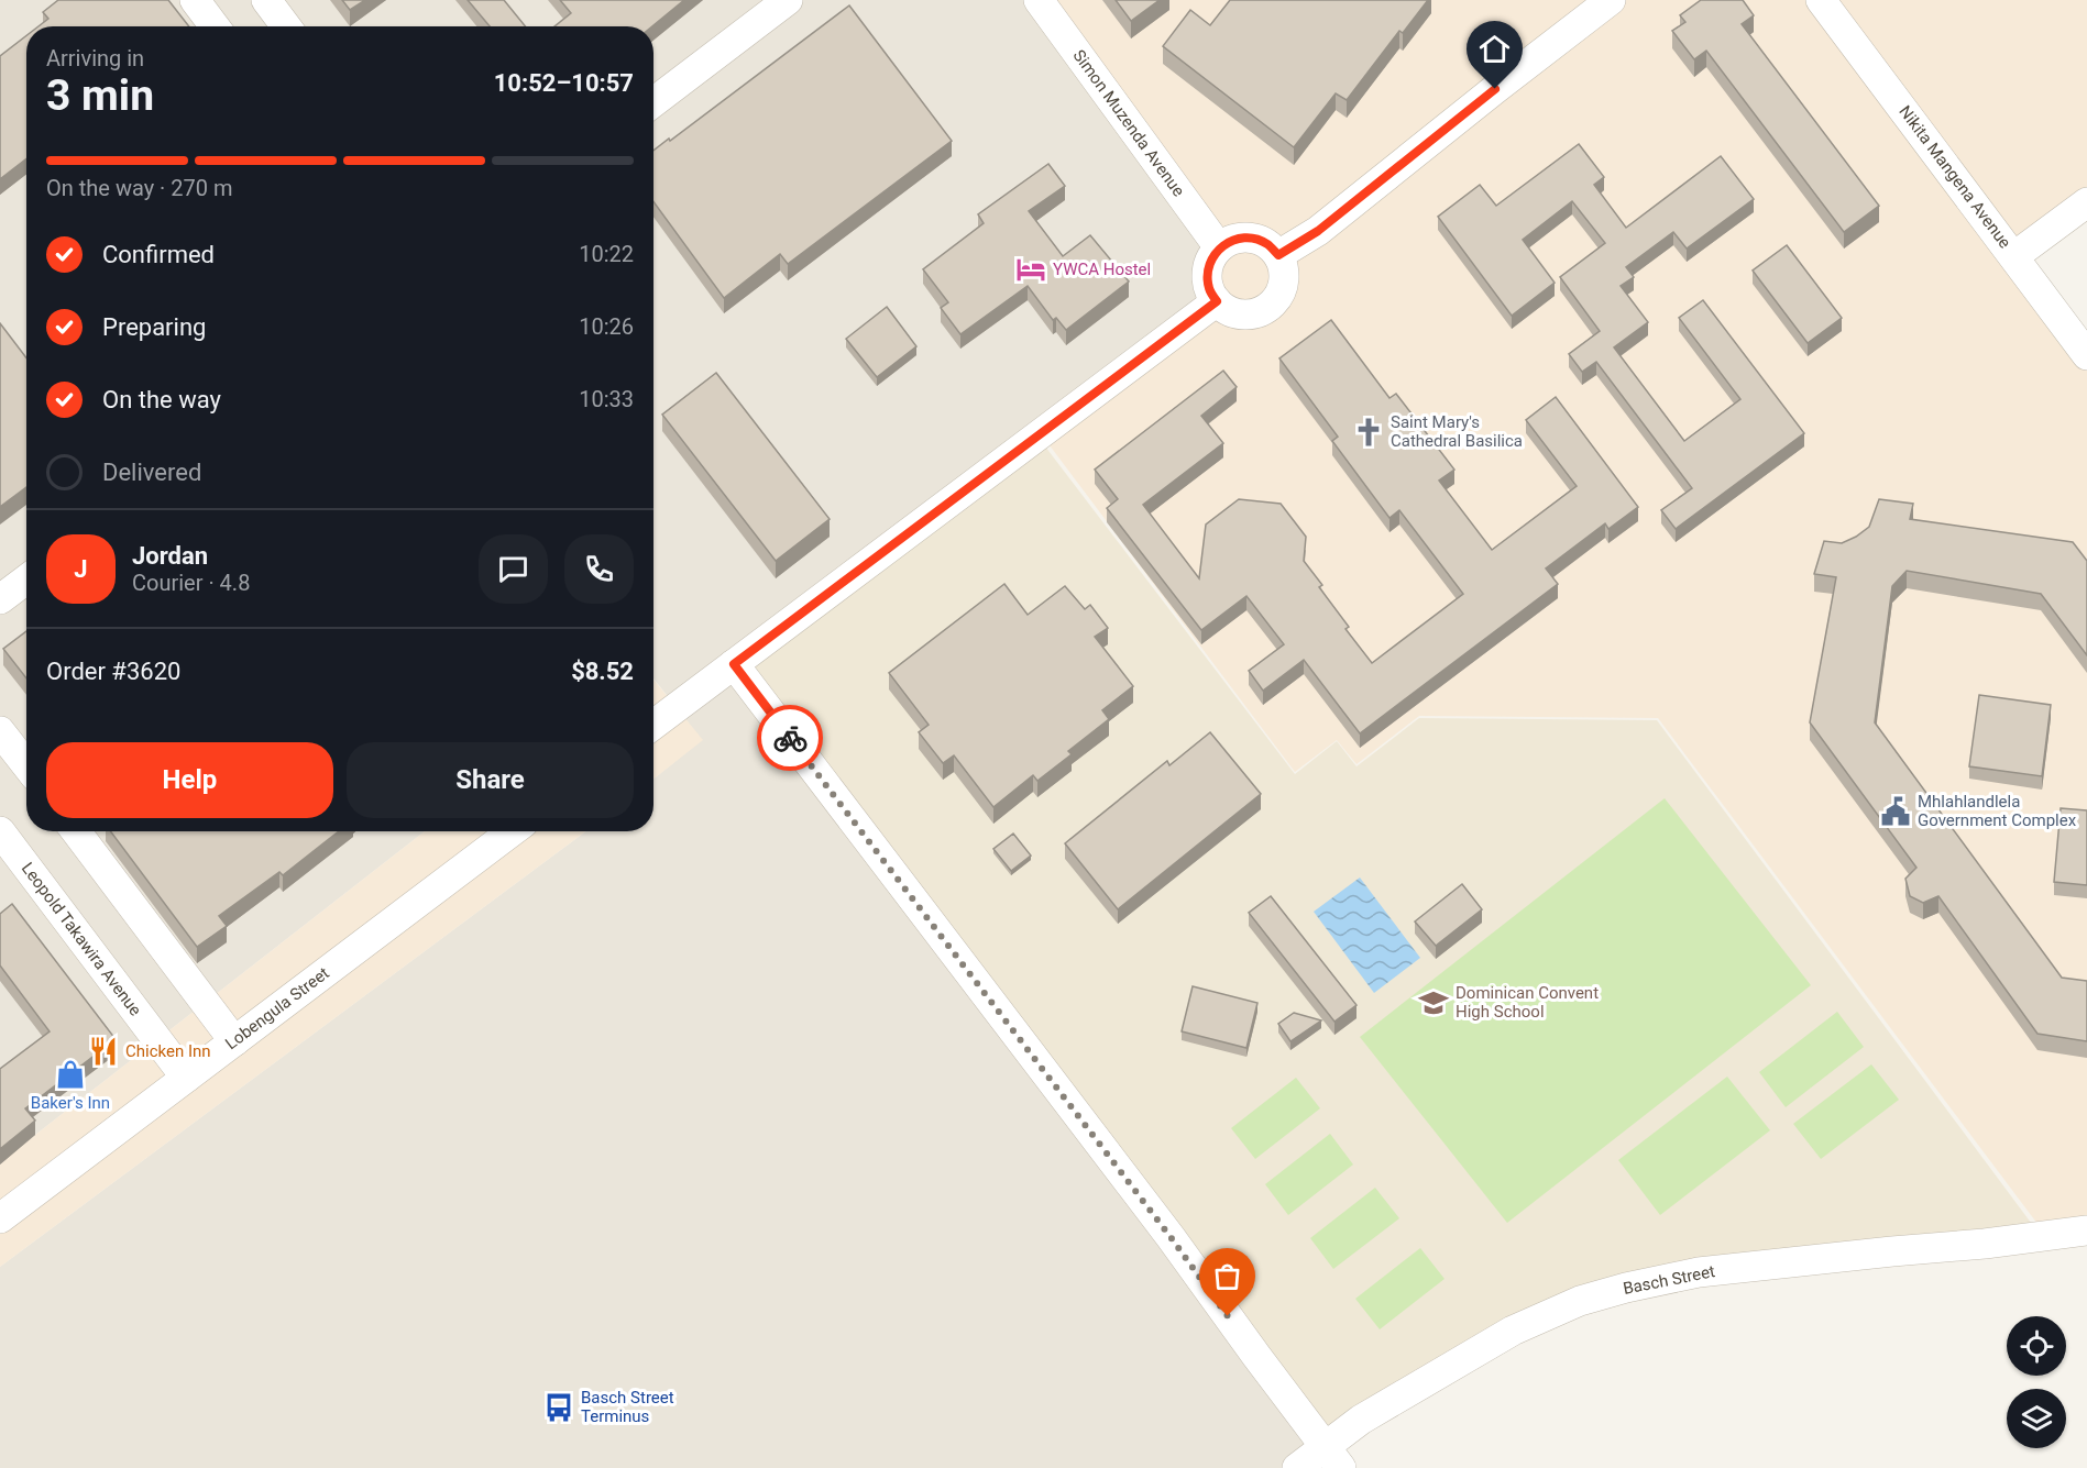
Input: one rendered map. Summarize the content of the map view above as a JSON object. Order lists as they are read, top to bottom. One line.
{"streets":{"street":["Simon Muzenda Avenue","Nikita Mangena Avenue","Leopold Takawira Avenue","Lobengula Street","Basch Street"]},"crossings":[["Leopold Takawira Avenue","Lobengula Street"]],"places":{"hotel":["YWCA Hostel"],"church":["Saint Mary's Cathedral Basilica"],"public building":["Mhlahlandlela Government Complex"],"school or university":["Dominican Convent High School"],"restaurant":["Chicken Inn"],"shop":["Baker's Inn"],"bus stop":["Basch Street Terminus"]},"page":{"heading":["3 min","Arriving in","10:52–10:57"],"panel":["Jordan","Courier · 4.8","Order #3620","$8.52"],"bar":"On the way · 270 m","list":[["Confirmed","10:22"],["Preparing","10:26"],["On the way","10:33"],"Delivered"],"round":"J","buttons":["Help","Share"]}}
